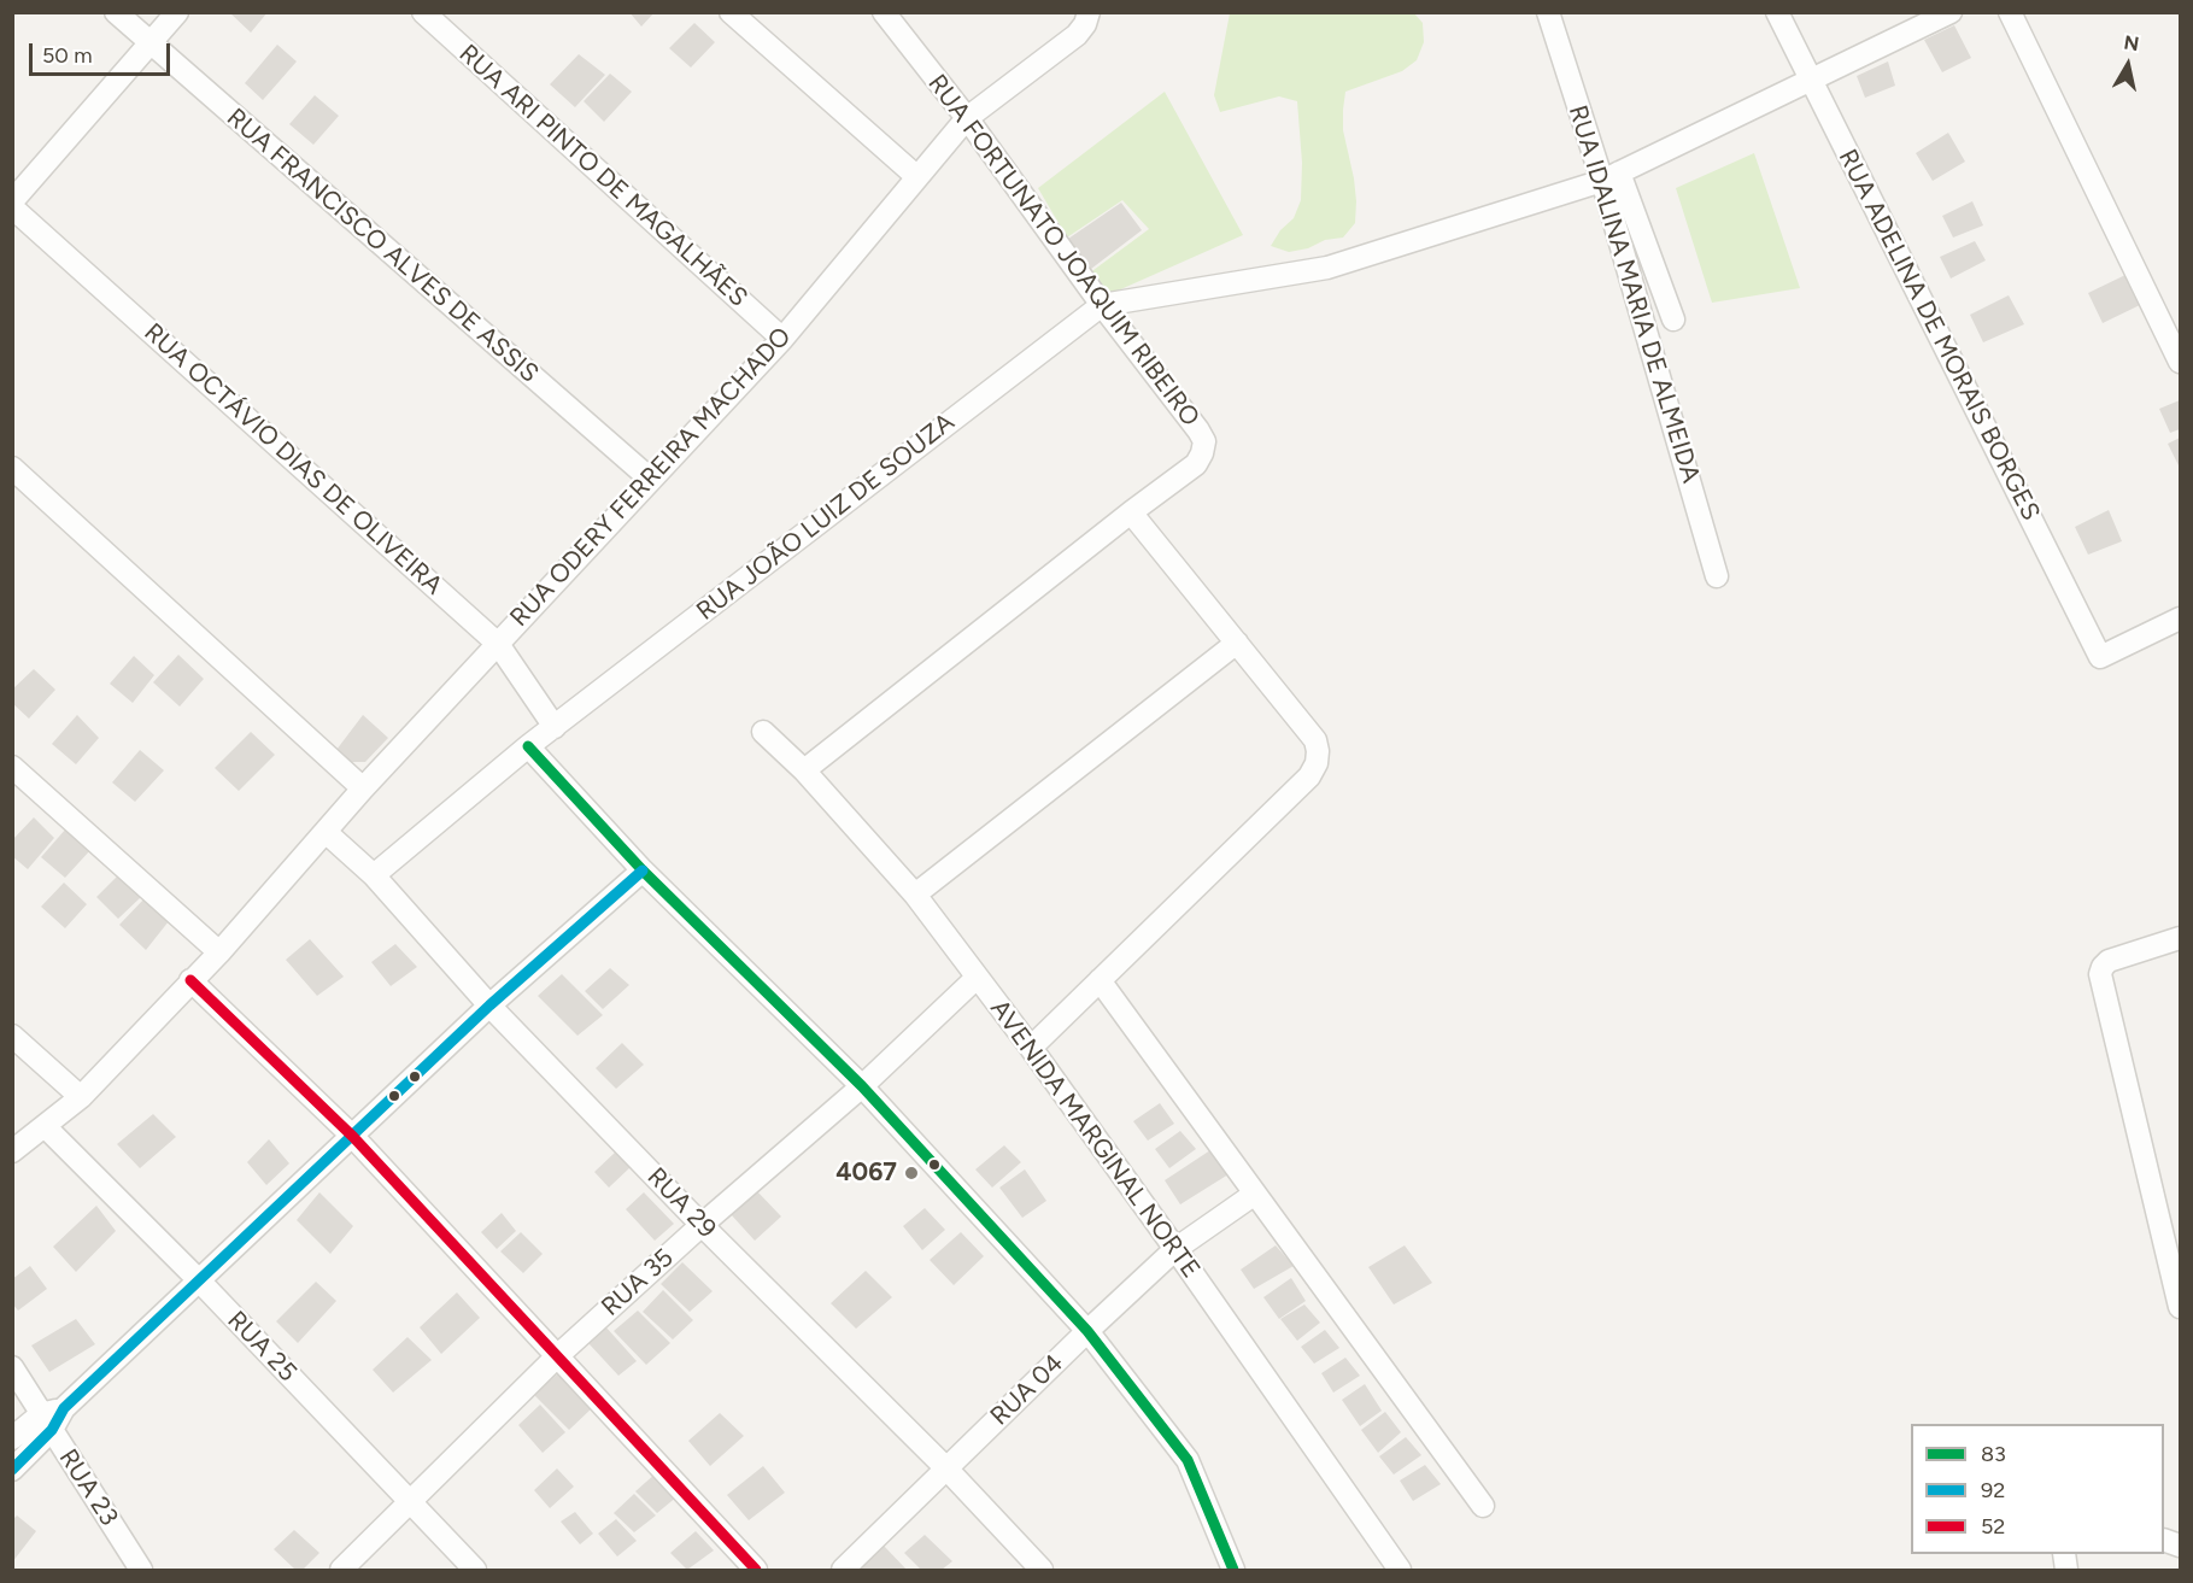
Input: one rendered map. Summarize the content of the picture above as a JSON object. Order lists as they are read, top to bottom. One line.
{"streets":{"street":["RUA ARI PINTO DE MAGALHÃES","RUA FRANCISCO ALVES DE ASSIS","RUA FORTUNATO JOAQUIM RIBEIRO","RUA IDALINA MARIA DE ALMEIDA","RUA ADELINA DE MORAIS BORGES","RUA OCTÁVIO DIAS DE OLIVEIRA","RUA ODERY FERREIRA MACHADO","RUA JOÃO LUIZ DE SOUZA","AVENIDA MARGINAL NORTE","RUA 29","RUA 35","RUA 25","RUA 04","RUA 23"]},"crossings":[["RUA ARI PINTO DE MAGALHÃES","RUA ODERY FERREIRA MACHADO"],["RUA FRANCISCO ALVES DE ASSIS","RUA ODERY FERREIRA MACHADO"],["RUA FORTUNATO JOAQUIM RIBEIRO","RUA ODERY FERREIRA MACHADO"],["RUA FORTUNATO JOAQUIM RIBEIRO","RUA JOÃO LUIZ DE SOUZA"],["RUA IDALINA MARIA DE ALMEIDA","RUA JOÃO LUIZ DE SOUZA"],["RUA ADELINA DE MORAIS BORGES","RUA JOÃO LUIZ DE SOUZA"],["RUA OCTÁVIO DIAS DE OLIVEIRA","RUA ODERY FERREIRA MACHADO"],["RUA OCTÁVIO DIAS DE OLIVEIRA","RUA JOÃO LUIZ DE SOUZA"],["RUA ODERY FERREIRA MACHADO","RUA 29"],["RUA JOÃO LUIZ DE SOUZA","RUA 29"],["AVENIDA MARGINAL NORTE","RUA 35"],["AVENIDA MARGINAL NORTE","RUA 04"],["RUA 29","RUA 35"],["RUA 29","RUA 04"],["RUA 35","RUA 25"]],"places":["4067"],"lines":["transit line 83","transit line 92","transit line 52"],"legend":["83","92","52"],"scale_bar":"50 m","north":"top"}
